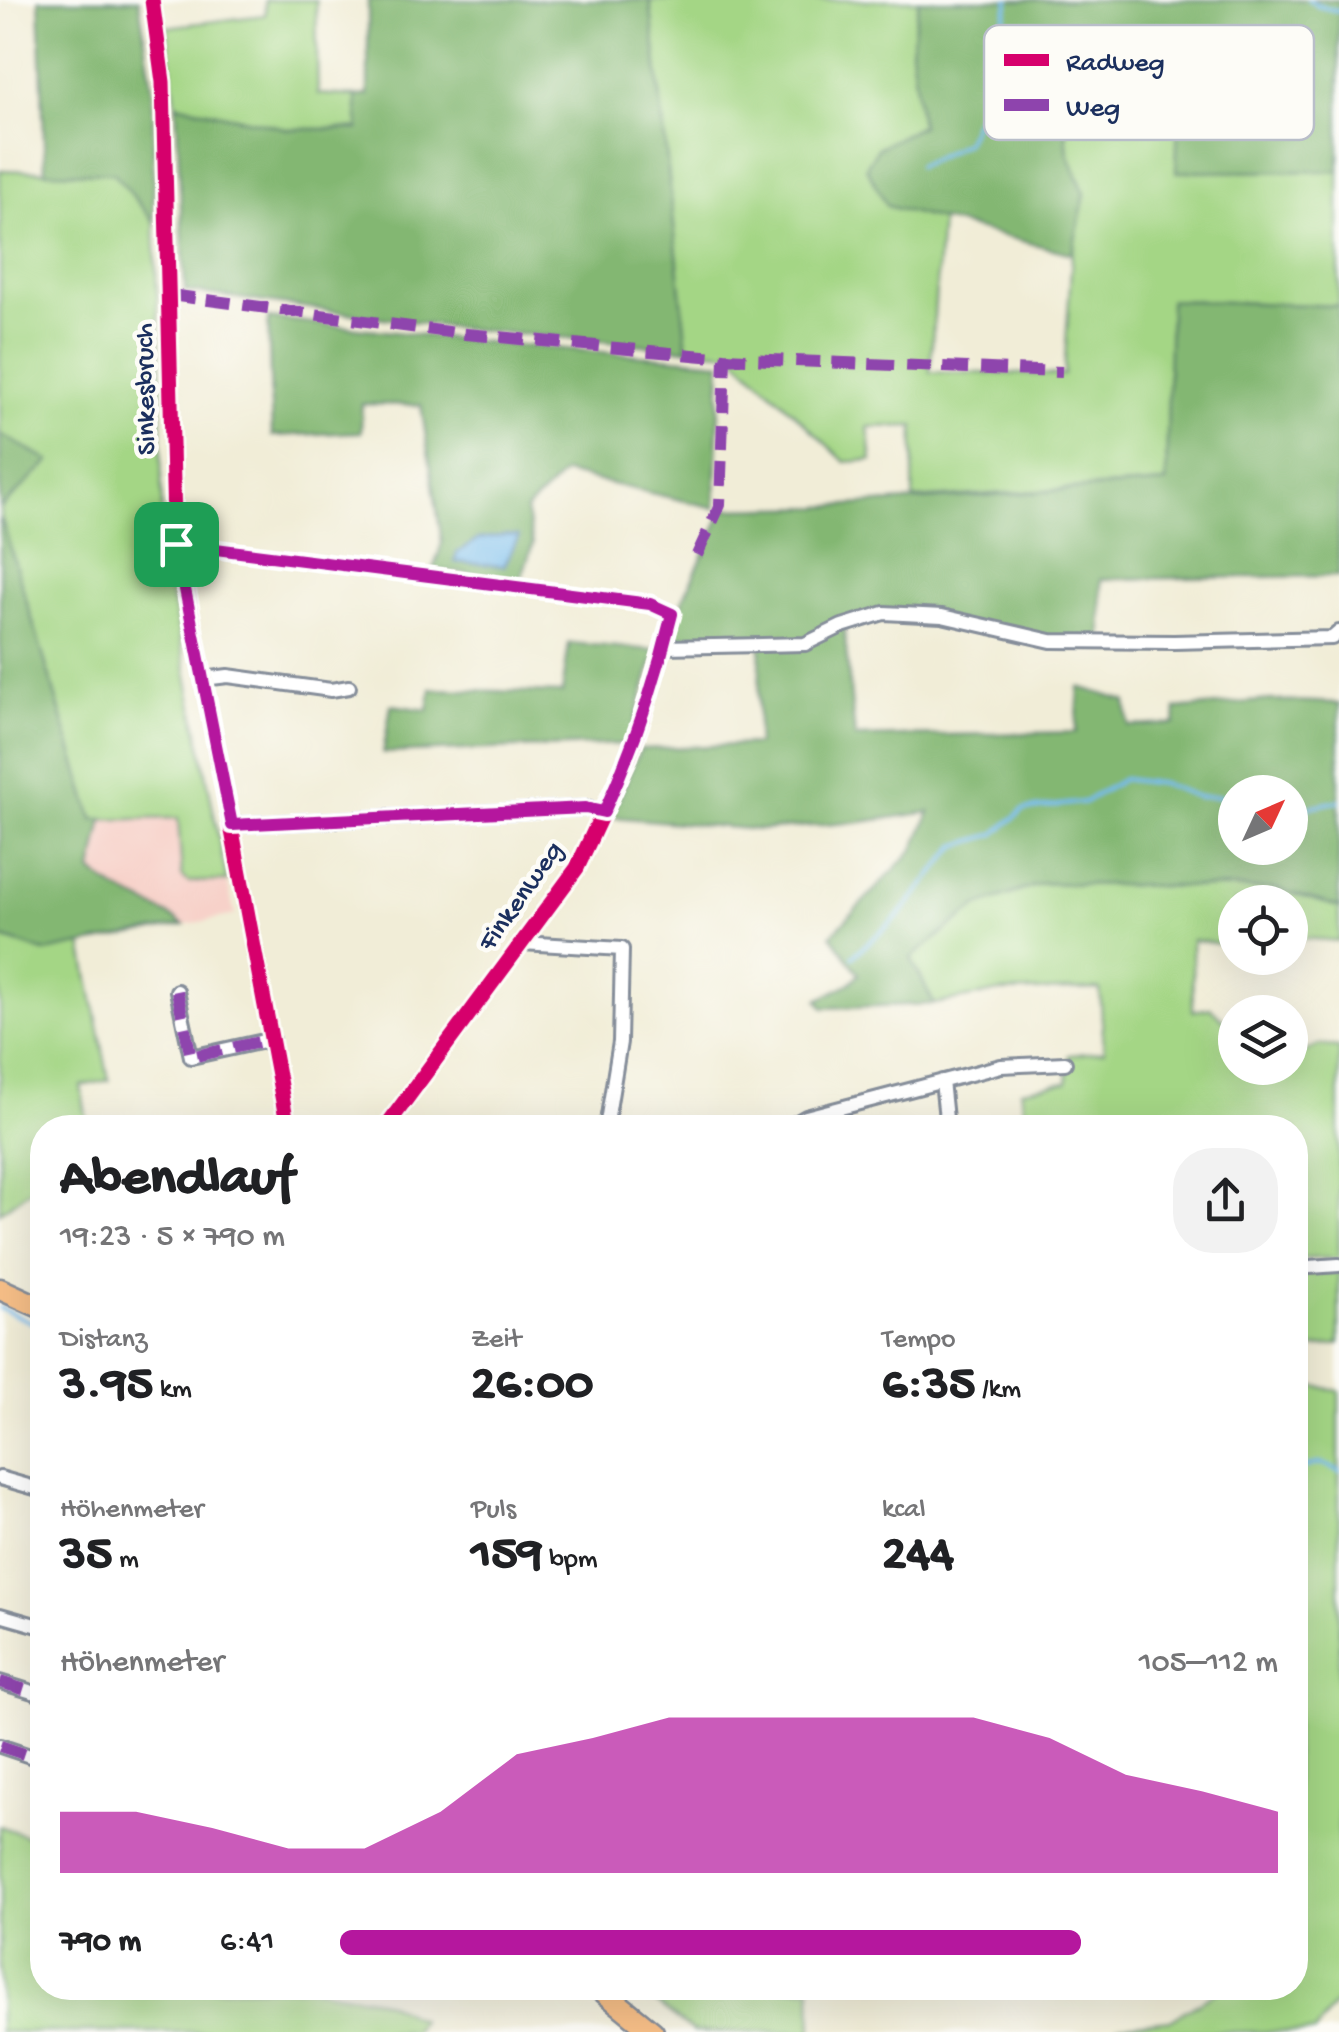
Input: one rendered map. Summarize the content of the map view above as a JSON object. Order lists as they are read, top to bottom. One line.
{"streets":{"street":["Sinkesbruch","Finkenweg"]},"crossings":[["Sinkesbruch","Finkenweg"]],"legend":["Radweg","Weg"],"north":"top right","page":{"heading":["Abendlauf","19:23 · 5 × 790 m"],"stats":[["Distanz","3.95 km"],["Zeit","26:00"],["Tempo","6:35 /km"],["Höhenmeter","35 m"],["Puls","159 bpm"],["kcal","244"]],"chart":["Höhenmeter","105–112 m"],"list":[{"name":"790 m","note":"6:41"}]}}
